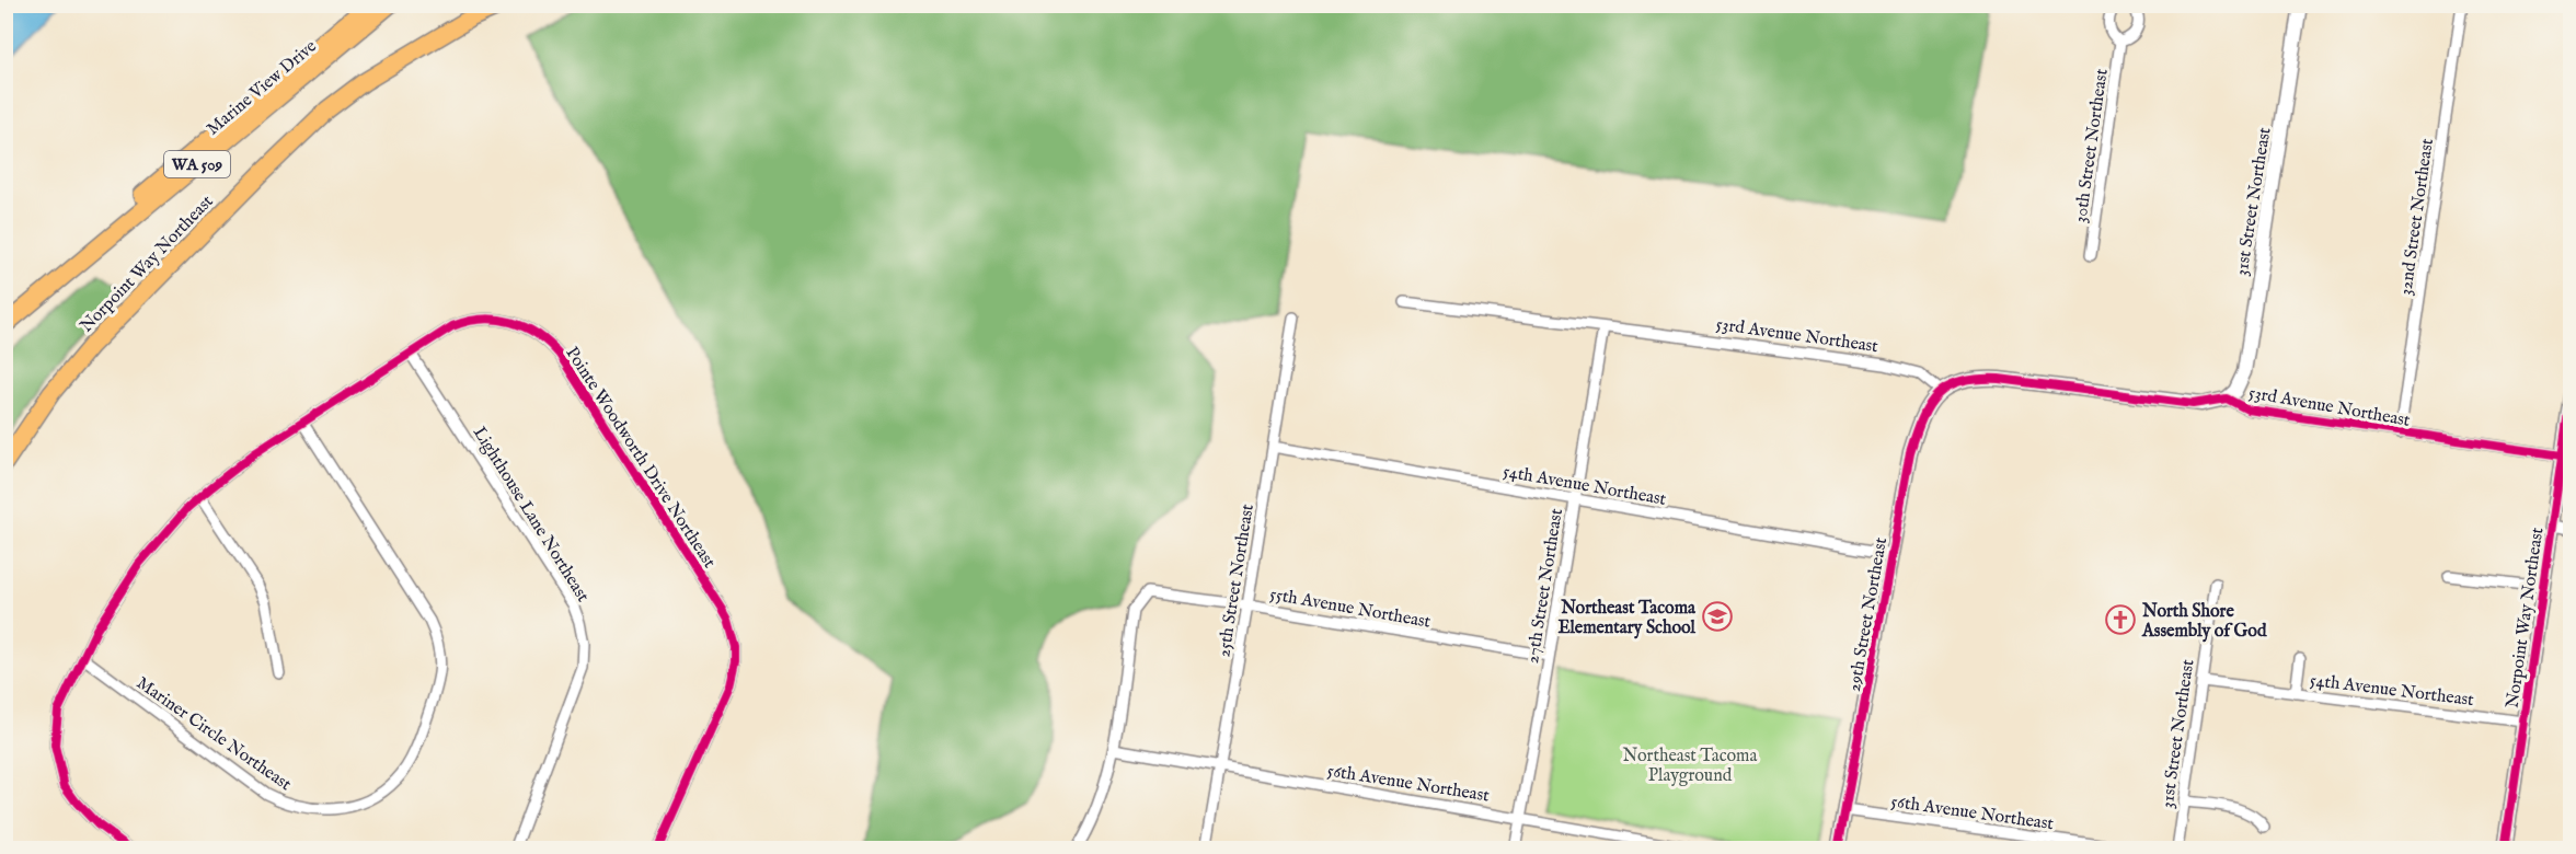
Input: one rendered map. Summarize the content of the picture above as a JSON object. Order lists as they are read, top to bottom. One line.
{"streets":{"main road":["Marine View Drive","WA 509","Norpoint Way Northeast"],"street":["30th Street Northeast","31st Street Northeast","32nd Street Northeast","53rd Avenue Northeast","Pointe Woodworth Drive Northeast","54th Avenue Northeast","Lighthouse Lane Northeast","25th Street Northeast","27th Street Northeast","55th Avenue Northeast","29th Street Northeast","Mariner Circle Northeast","56th Avenue Northeast"]},"crossings":[["31st Street Northeast","53rd Avenue Northeast"],["31st Street Northeast","54th Avenue Northeast"],["32nd Street Northeast","53rd Avenue Northeast"],["Norpoint Way Northeast","53rd Avenue Northeast"],["Norpoint Way Northeast","54th Avenue Northeast"],["53rd Avenue Northeast","27th Street Northeast"],["53rd Avenue Northeast","29th Street Northeast"],["Pointe Woodworth Drive Northeast","Lighthouse Lane Northeast"],["Pointe Woodworth Drive Northeast","Mariner Circle Northeast"],["54th Avenue Northeast","25th Street Northeast"],["54th Avenue Northeast","27th Street Northeast"],["54th Avenue Northeast","29th Street Northeast"],["25th Street Northeast","55th Avenue Northeast"],["25th Street Northeast","56th Avenue Northeast"],["27th Street Northeast","55th Avenue Northeast"],["27th Street Northeast","56th Avenue Northeast"],["55th Avenue Northeast","56th Avenue Northeast"],["29th Street Northeast","56th Avenue Northeast"]],"parks":["Northeast Tacoma Playground"],"places":{"school or university":["Northeast Tacoma Elementary School"],"church":["North Shore Assembly of God"]}}
